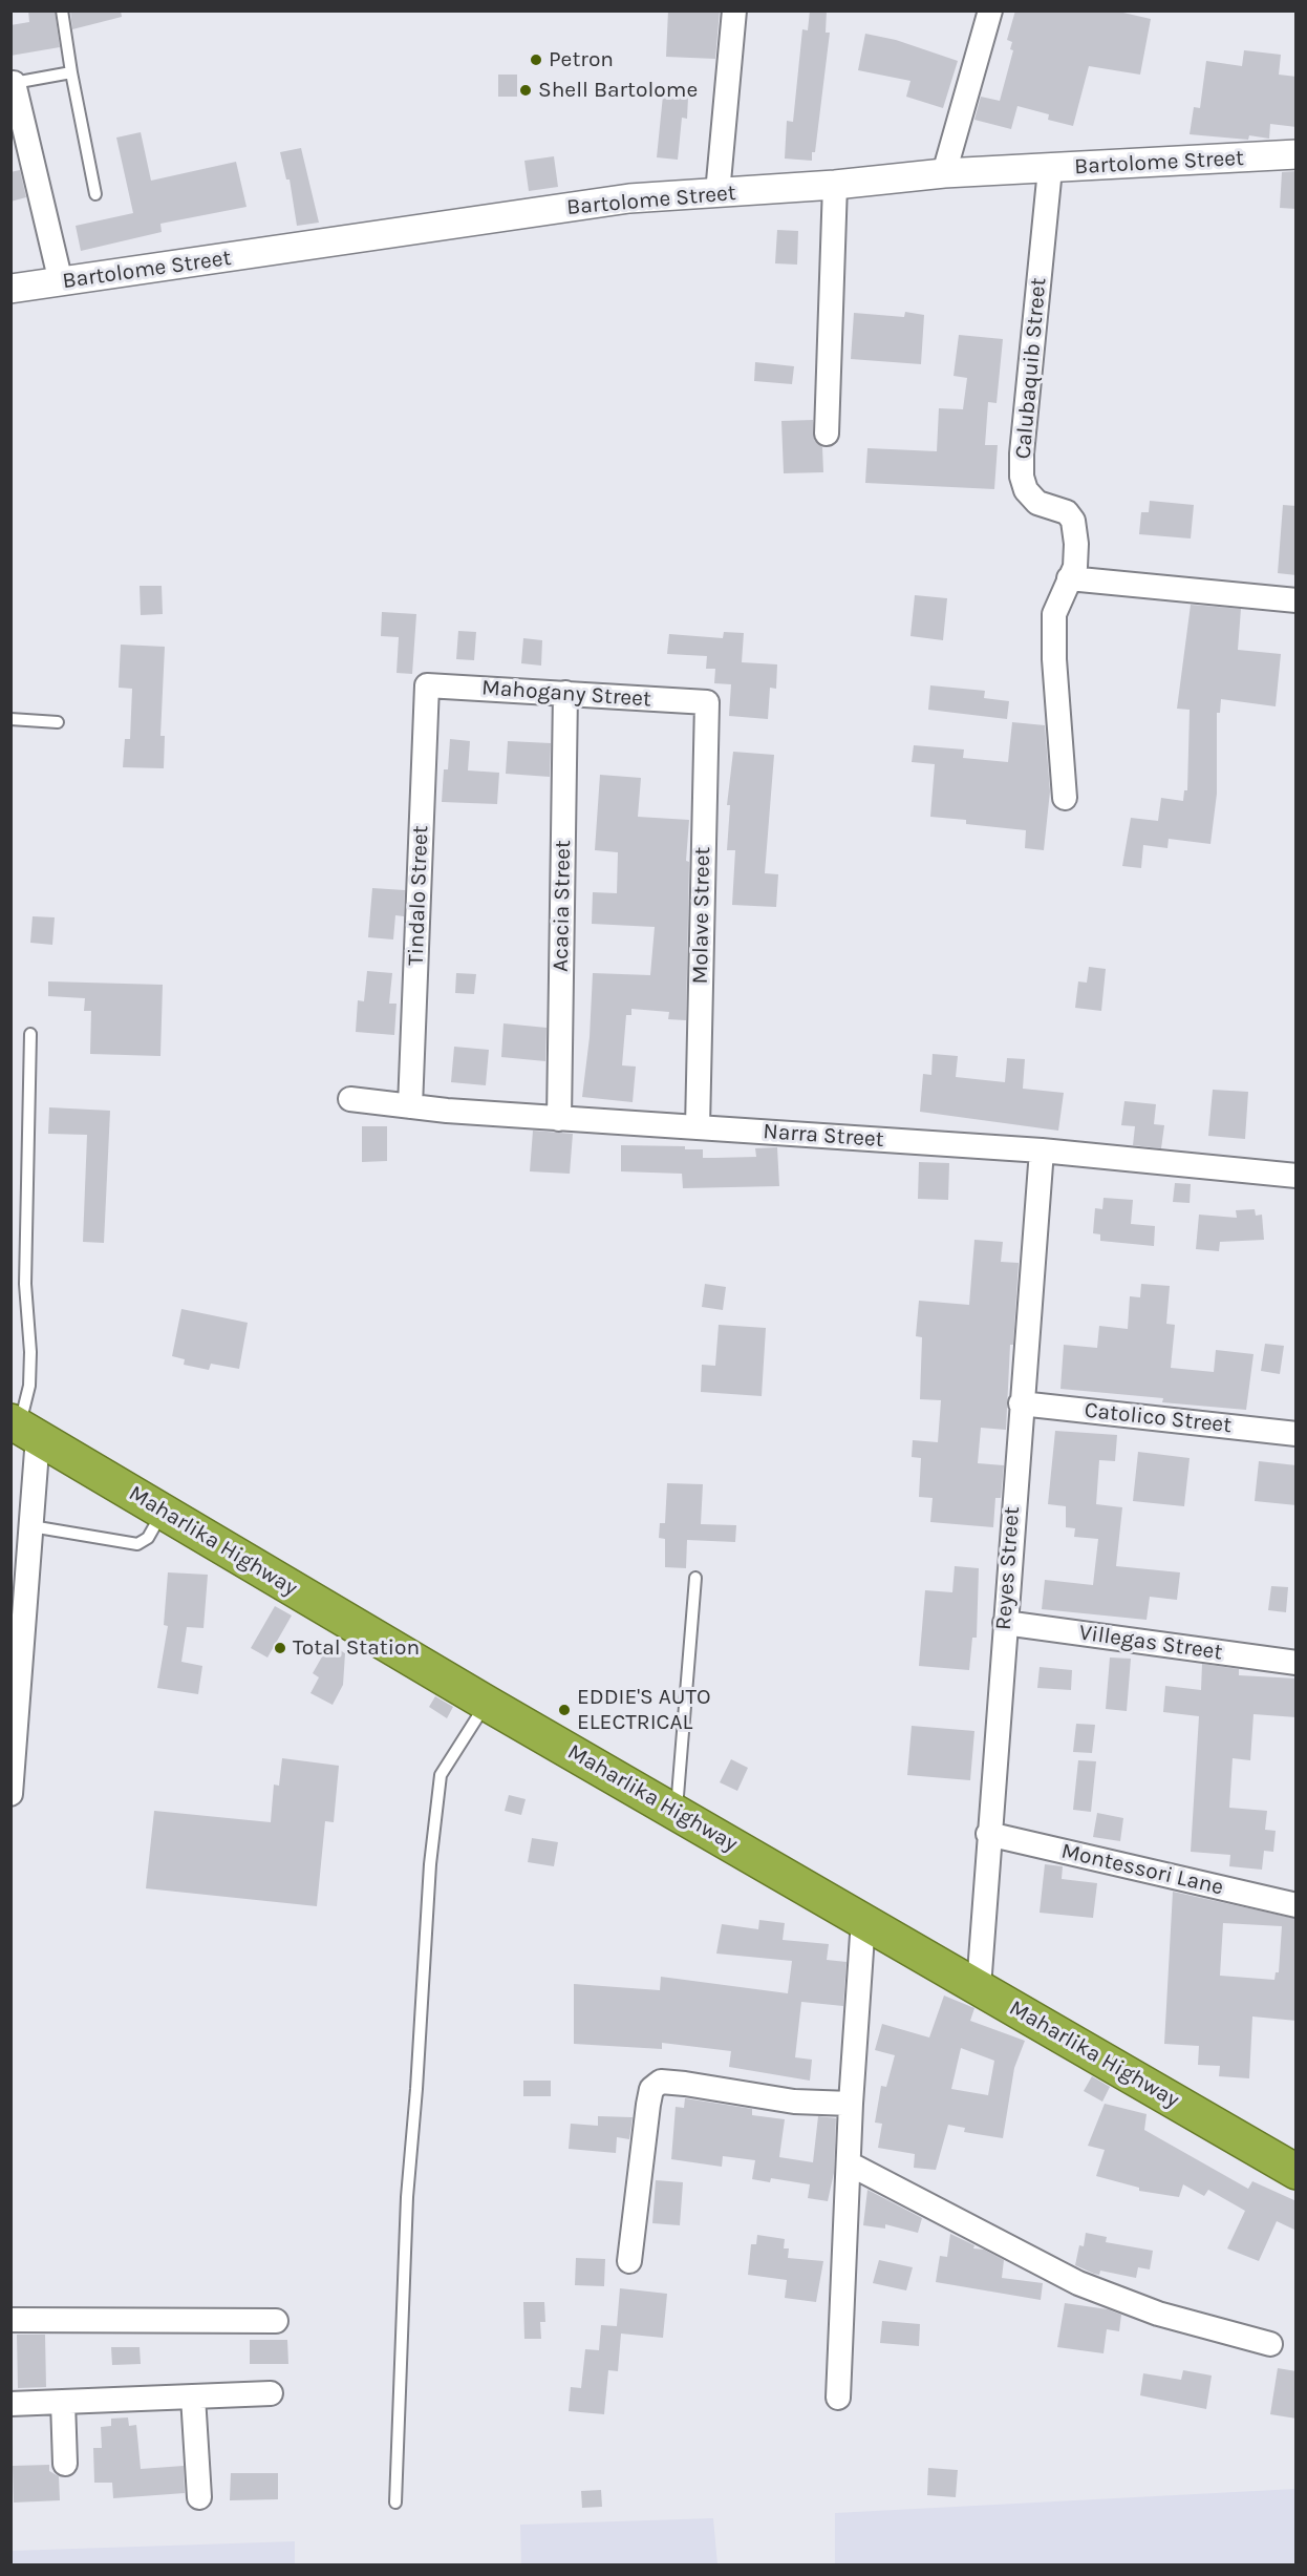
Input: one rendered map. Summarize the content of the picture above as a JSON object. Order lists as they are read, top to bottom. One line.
{"streets":{"highway":["Maharlika Highway"],"street":["Bartolome Street","Calubaquib Street","Mahogany Street","Tindalo Street","Acacia Street","Molave Street","Narra Street","Catolico Street","Reyes Street","Villegas Street","Montessori Lane"]},"crossings":[["Bartolome Street","Calubaquib Street"],["Mahogany Street","Tindalo Street"],["Mahogany Street","Acacia Street"],["Mahogany Street","Molave Street"],["Tindalo Street","Narra Street"],["Acacia Street","Narra Street"],["Molave Street","Narra Street"],["Narra Street","Reyes Street"],["Catolico Street","Reyes Street"],["Maharlika Highway","Reyes Street"],["Reyes Street","Villegas Street"],["Reyes Street","Montessori Lane"]],"places":["Petron","Shell Bartolome","Total Station","EDDIE'S AUTO ELECTRICAL"]}
